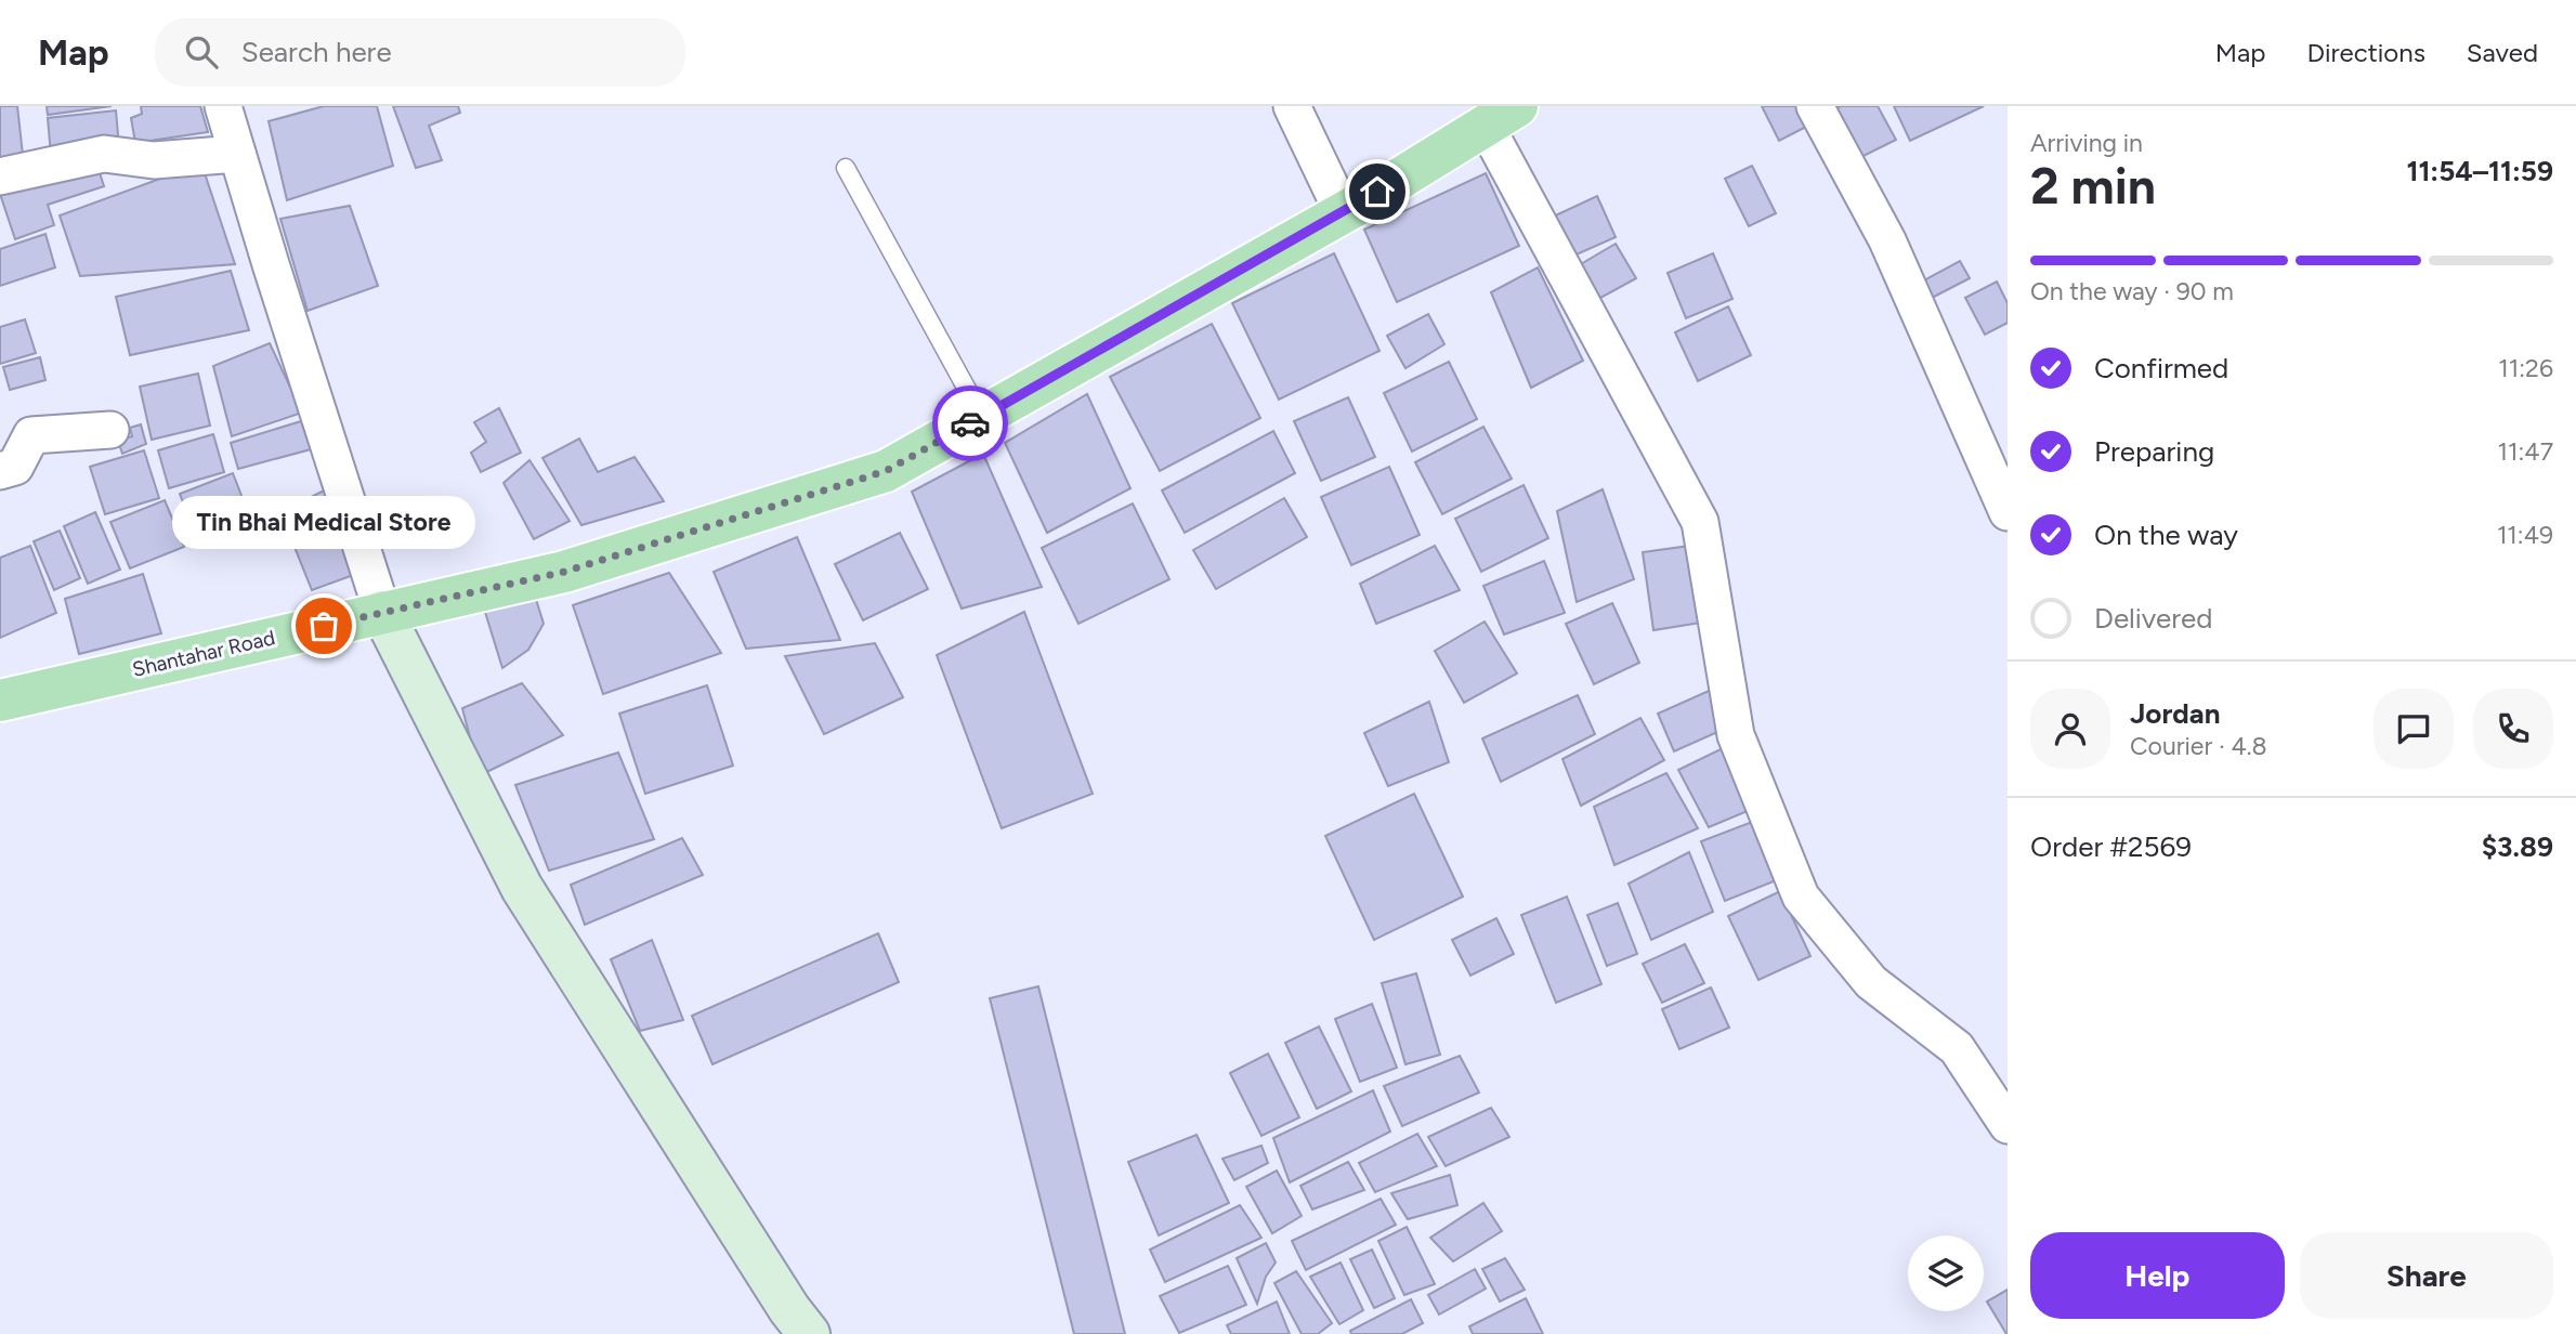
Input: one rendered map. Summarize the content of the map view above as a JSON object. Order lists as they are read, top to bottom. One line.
{"streets":{"main road":["Shantahar Road"]},"places":["Tin Bhai Medical Store"],"page":{"header":"Map","search":"Search here","nav":["Map","Directions","Saved"],"heading":["2 min","Arriving in","11:54–11:59"],"panel":["Jordan","Courier · 4.8","Order #2569","$3.89"],"bar":"On the way · 90 m","list":[["Confirmed","11:26"],["Preparing","11:47"],["On the way","11:49"],"Delivered"],"bubble":"Tin Bhai Medical Store","buttons":["Help","Share"]}}
